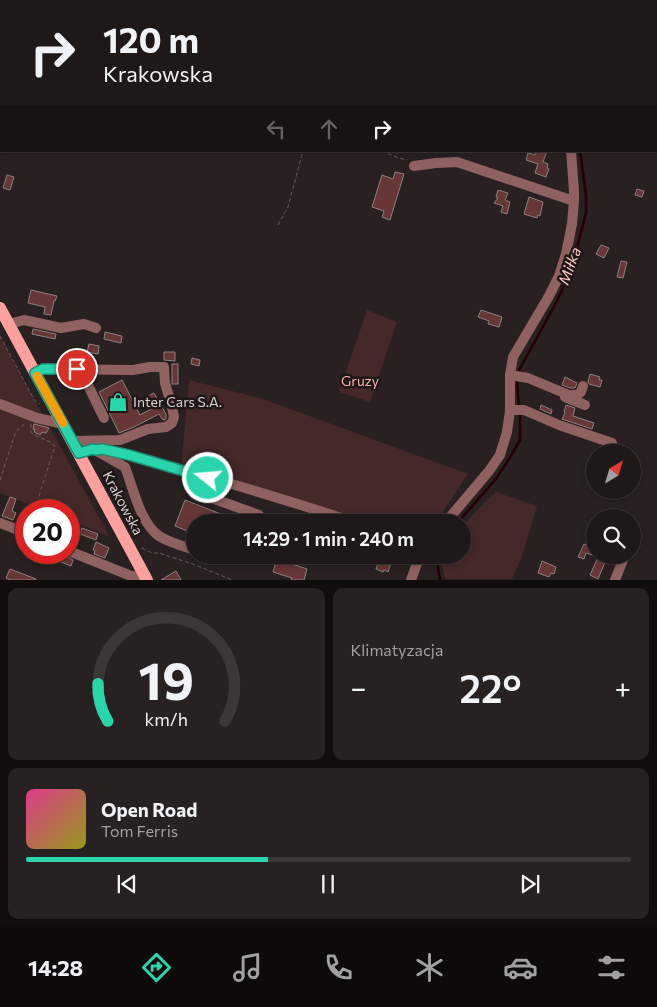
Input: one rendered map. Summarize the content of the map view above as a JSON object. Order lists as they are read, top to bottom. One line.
{"streets":{"main road":["Krakowska"]},"water":["Miłka"],"parks":["Gruzy"],"places":{"shop":["Inter Cars S.A."]},"north":"top right","page":{"turn":["120 m","Krakowska"],"limit":"20","trip":"14:29 · 1 min · 240 m","tile":"Klimatyzacja","heat":["−","22°","+"],"song":["Open Road","Tom Ferris"],"tabs":"14:28","gauge":["19","km/h"]}}
